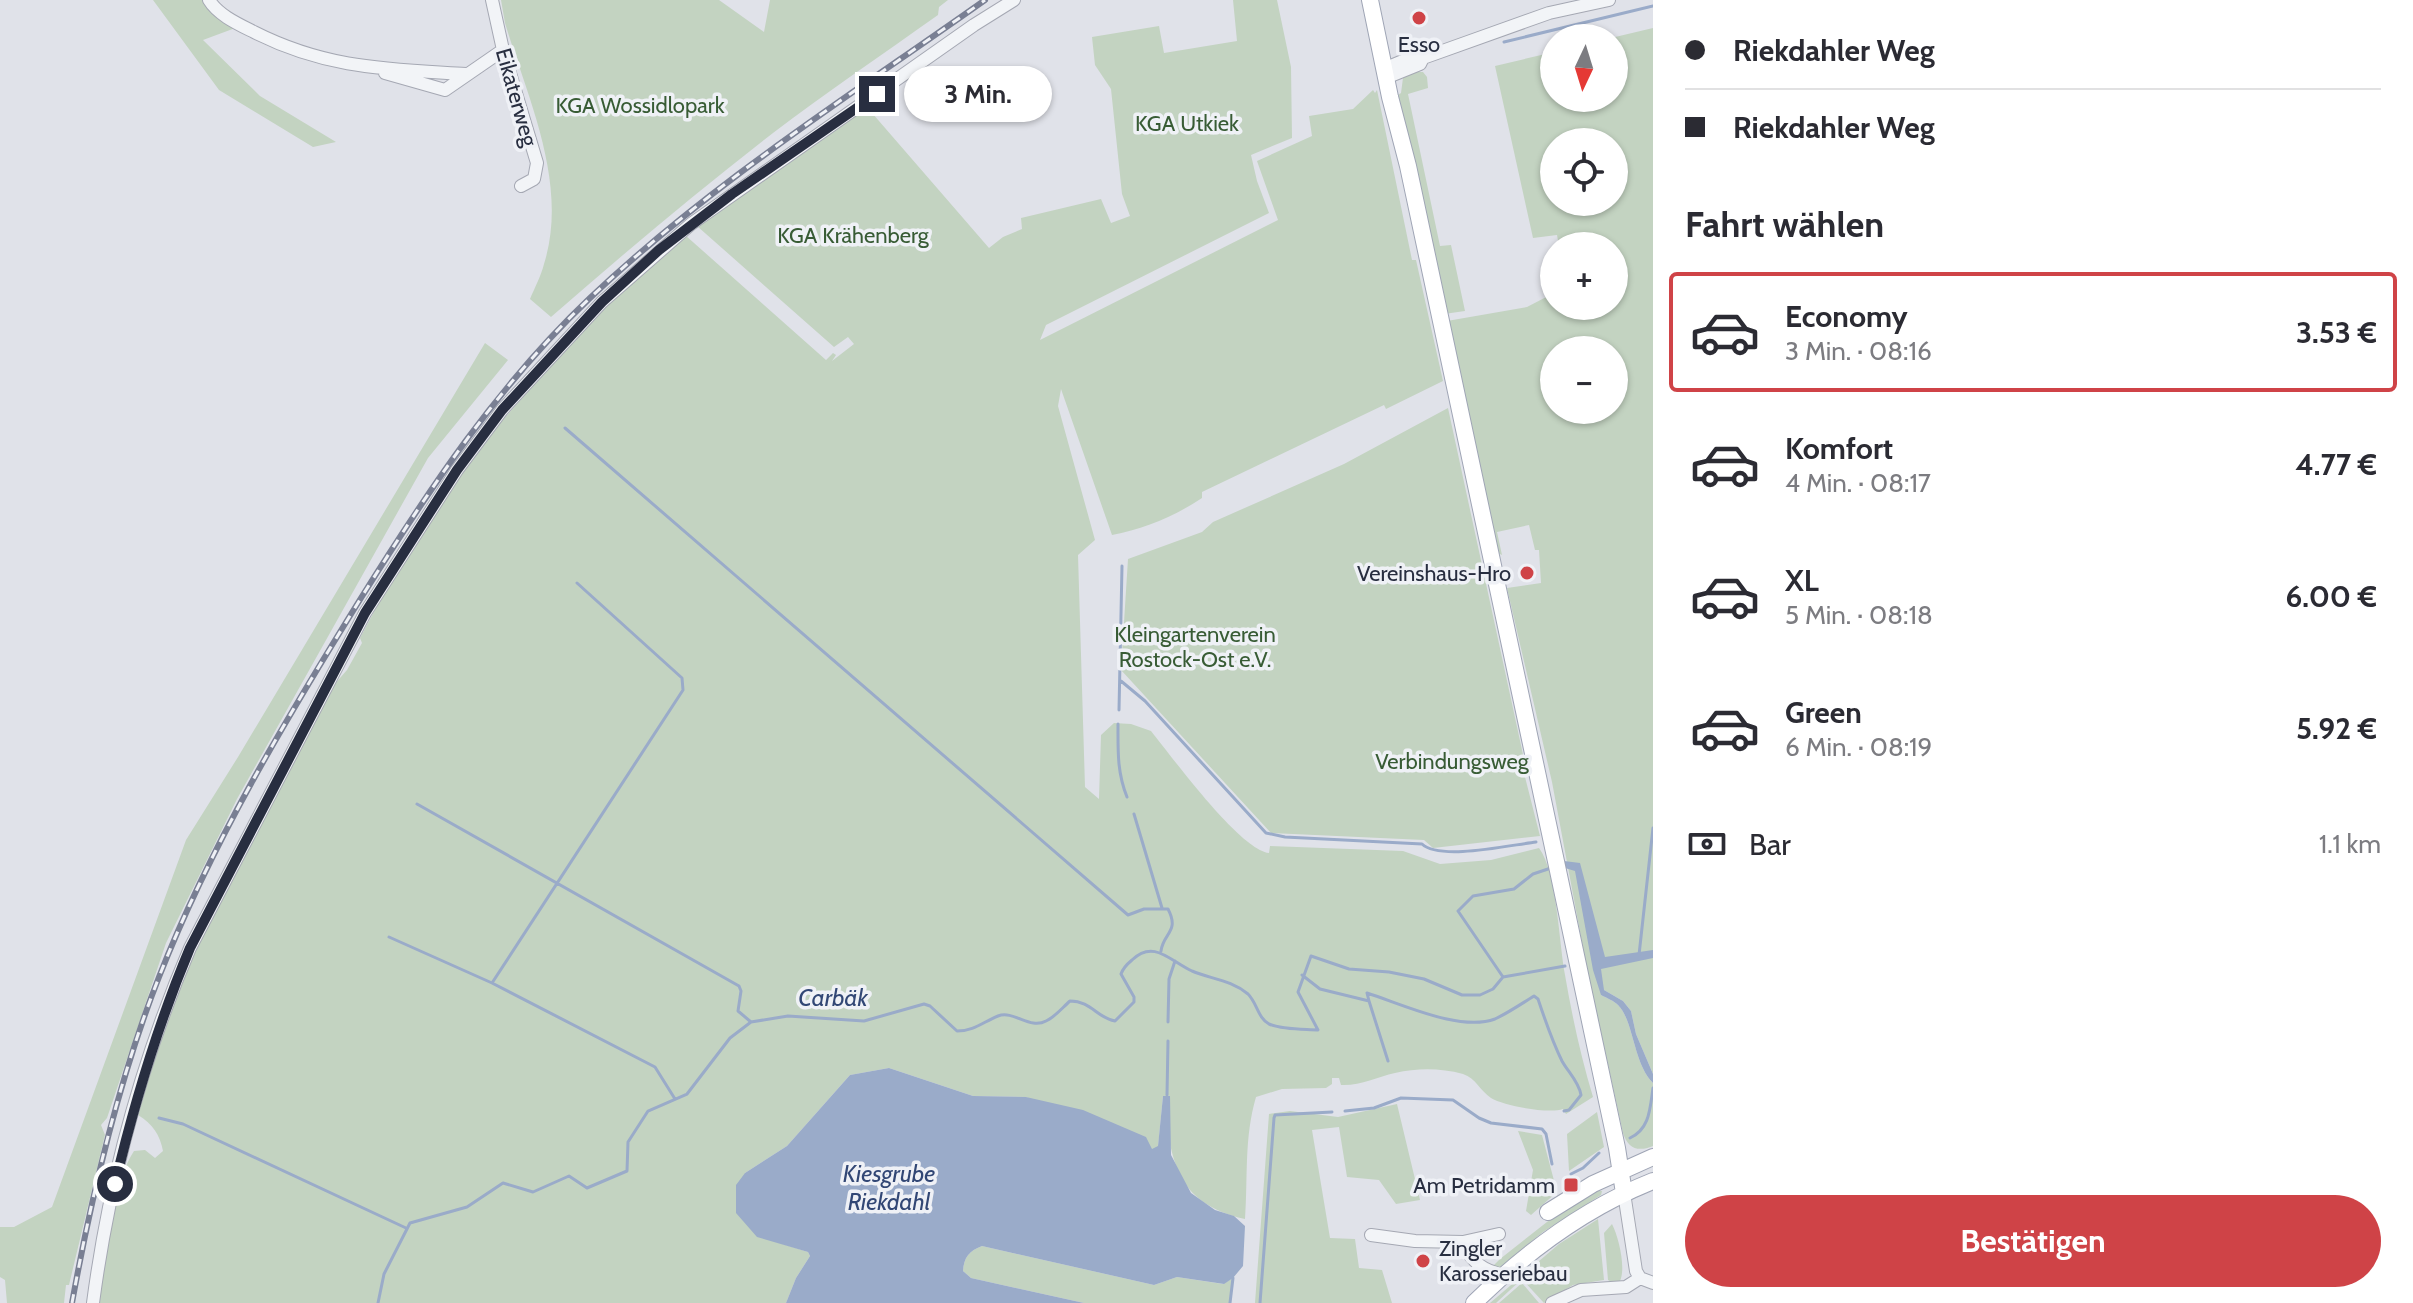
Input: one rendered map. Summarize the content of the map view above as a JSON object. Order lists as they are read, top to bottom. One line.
{"streets":{"street":["Eikaterweg"]},"water":["Carbäk","Kiesgrube Riekdahl"],"parks":["KGA Wossidlopark","KGA Utkiek","KGA Krähenberg","Kleingartenverein Rostock-Ost e.V.","Verbindungsweg"],"places":{"other":["Esso","Vereinshaus-Hro","Zingler Karosseriebau"],"transit":["Am Petridamm"]},"north":"bottom","page":{"banner":["Riekdahler Weg","Riekdahler Weg"],"map_buttons":["+","−"],"bubble":"3 Min.","heading":"Fahrt wählen","list":[{"name":"Economy","note":"3 Min. · 08:16","value":"3.53 €"},{"name":"Komfort","note":"4 Min. · 08:17","value":"4.77 €"},{"name":"XL","note":"5 Min. · 08:18","value":"6.00 €"},{"name":"Green","note":"6 Min. · 08:19","value":"5.92 €"}],"pay":["Bar","1.1 km"],"buttons":"Bestätigen"}}
